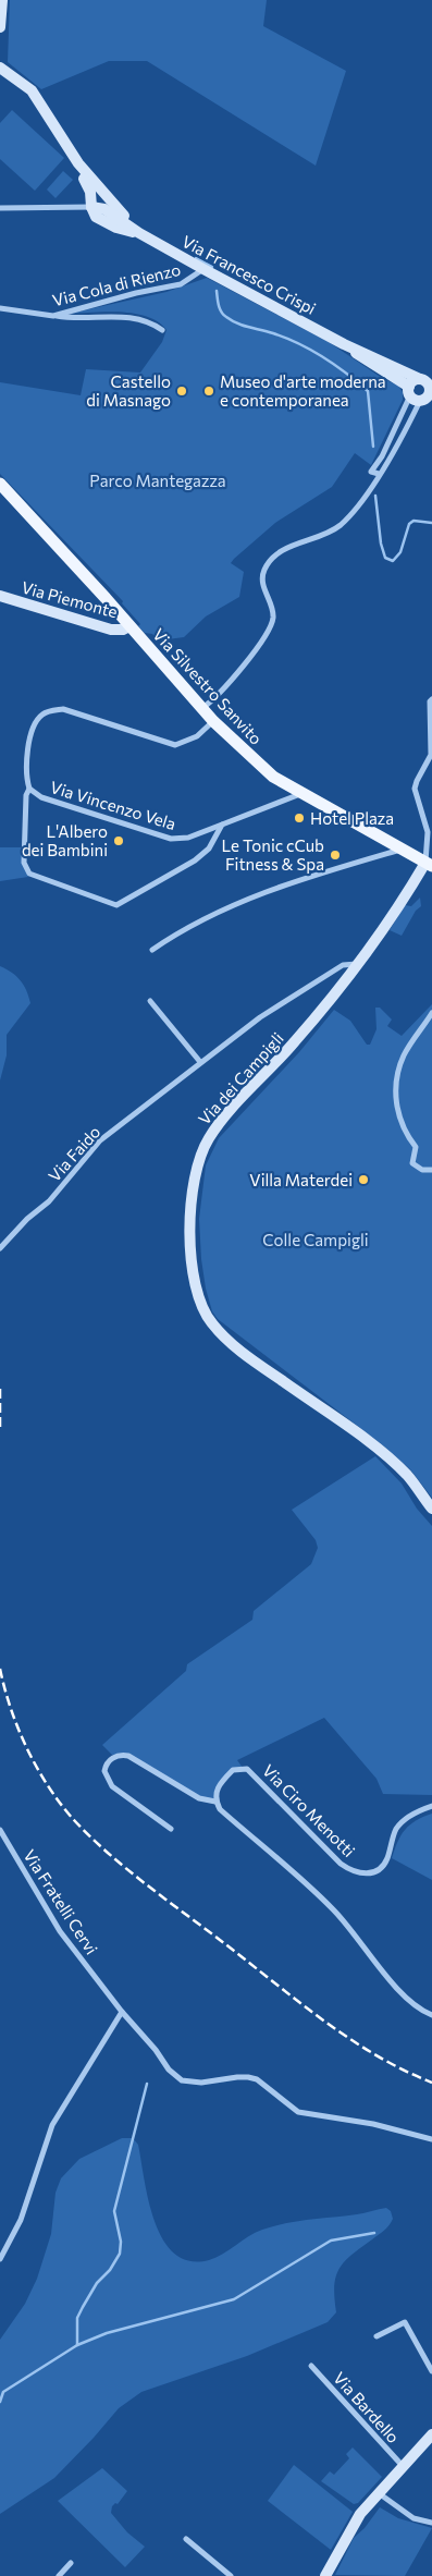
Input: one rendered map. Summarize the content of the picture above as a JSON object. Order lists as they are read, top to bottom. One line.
{"streets":{"main road":["Via Silvestro Sanvito"],"street":["Via Francesco Crispi","Via Cola di Rienzo","Via Piemonte","Via Vincenzo Vela","Via dei Campigli","Via Faido","Via Ciro Menotti","Via Fratelli Cervi","Via Bardello"]},"crossings":[["Via Francesco Crispi","Via Cola di Rienzo"],["Via Piemonte","Via Silvestro Sanvito"],["Via Silvestro Sanvito","Via Vincenzo Vela"],["Via Silvestro Sanvito","Via dei Campigli"],["Via dei Campigli","Via Faido"]],"parks":["Parco Mantegazza","Colle Campigli"],"places":["Castello di Masnago","Museo d'arte moderna e contemporanea","Hotel Plaza","L'Albero dei Bambini","Le Tonic cCub Fitness & Spa","Villa Materdei"]}
